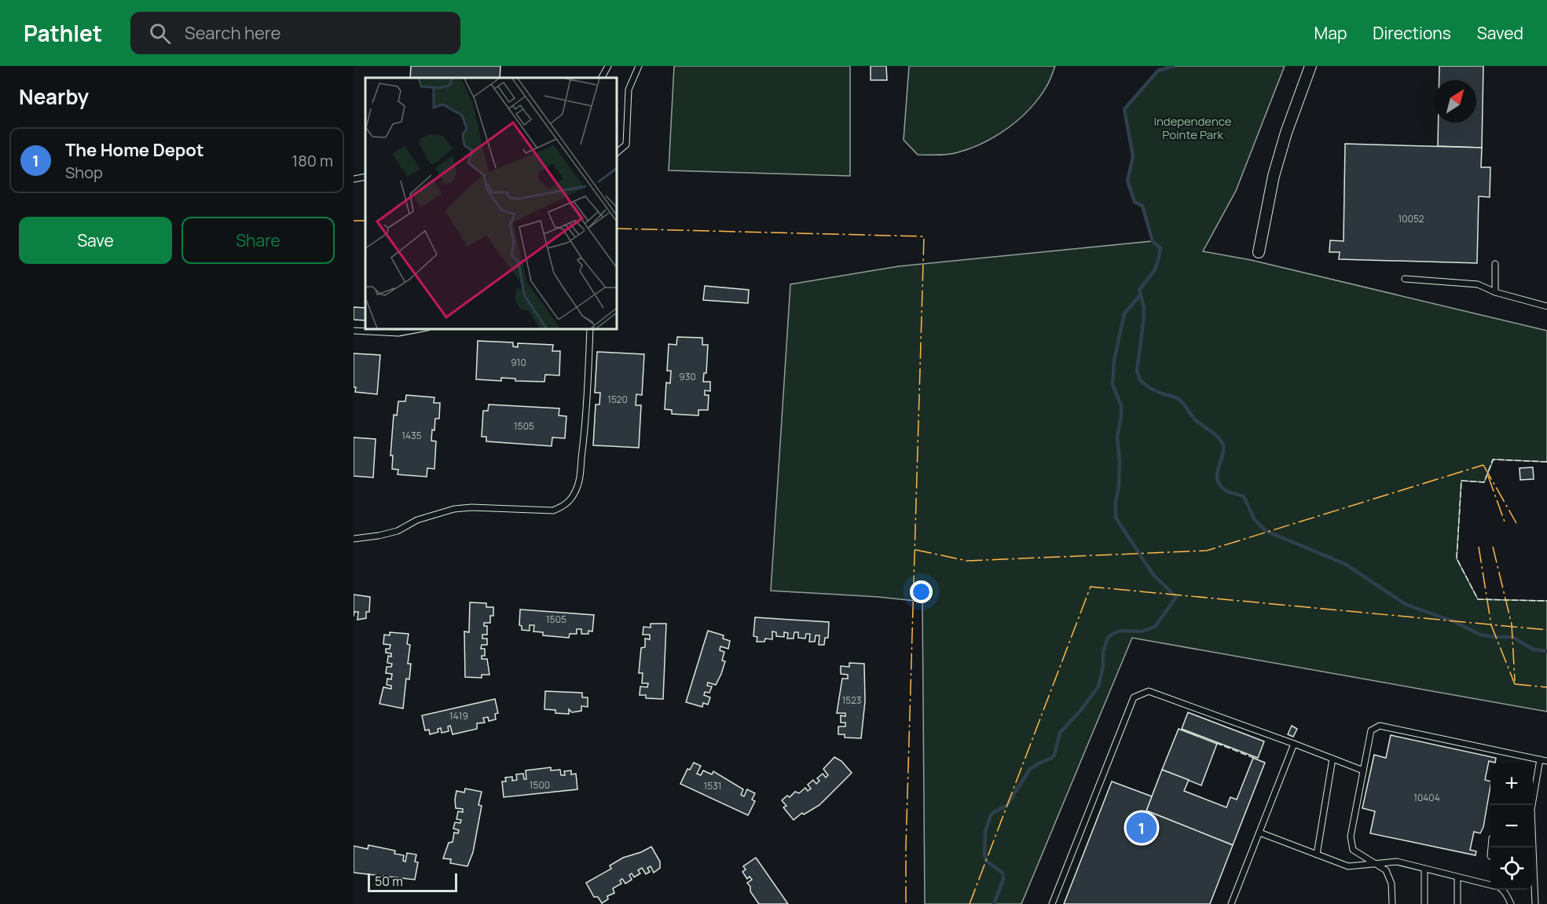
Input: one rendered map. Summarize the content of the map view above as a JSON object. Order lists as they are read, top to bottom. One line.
{"parks":["Independence Pointe Park"],"house_numbers":["10052","910","930","1520","1505","1435","1505","1523","1419","1500","1531","10404"],"scale_bar":"50 m","north":"top right","page":{"header":"Pathlet","search":"Search here","nav":["Map","Directions","Saved"],"heading":"Nearby","list":[{"mark":"1","name":"The Home Depot","note":"Shop","value":"180 m"}],"buttons":["Save","Share"],"map_buttons":["+","−"],"pins":"1","scale":"50 m"}}
